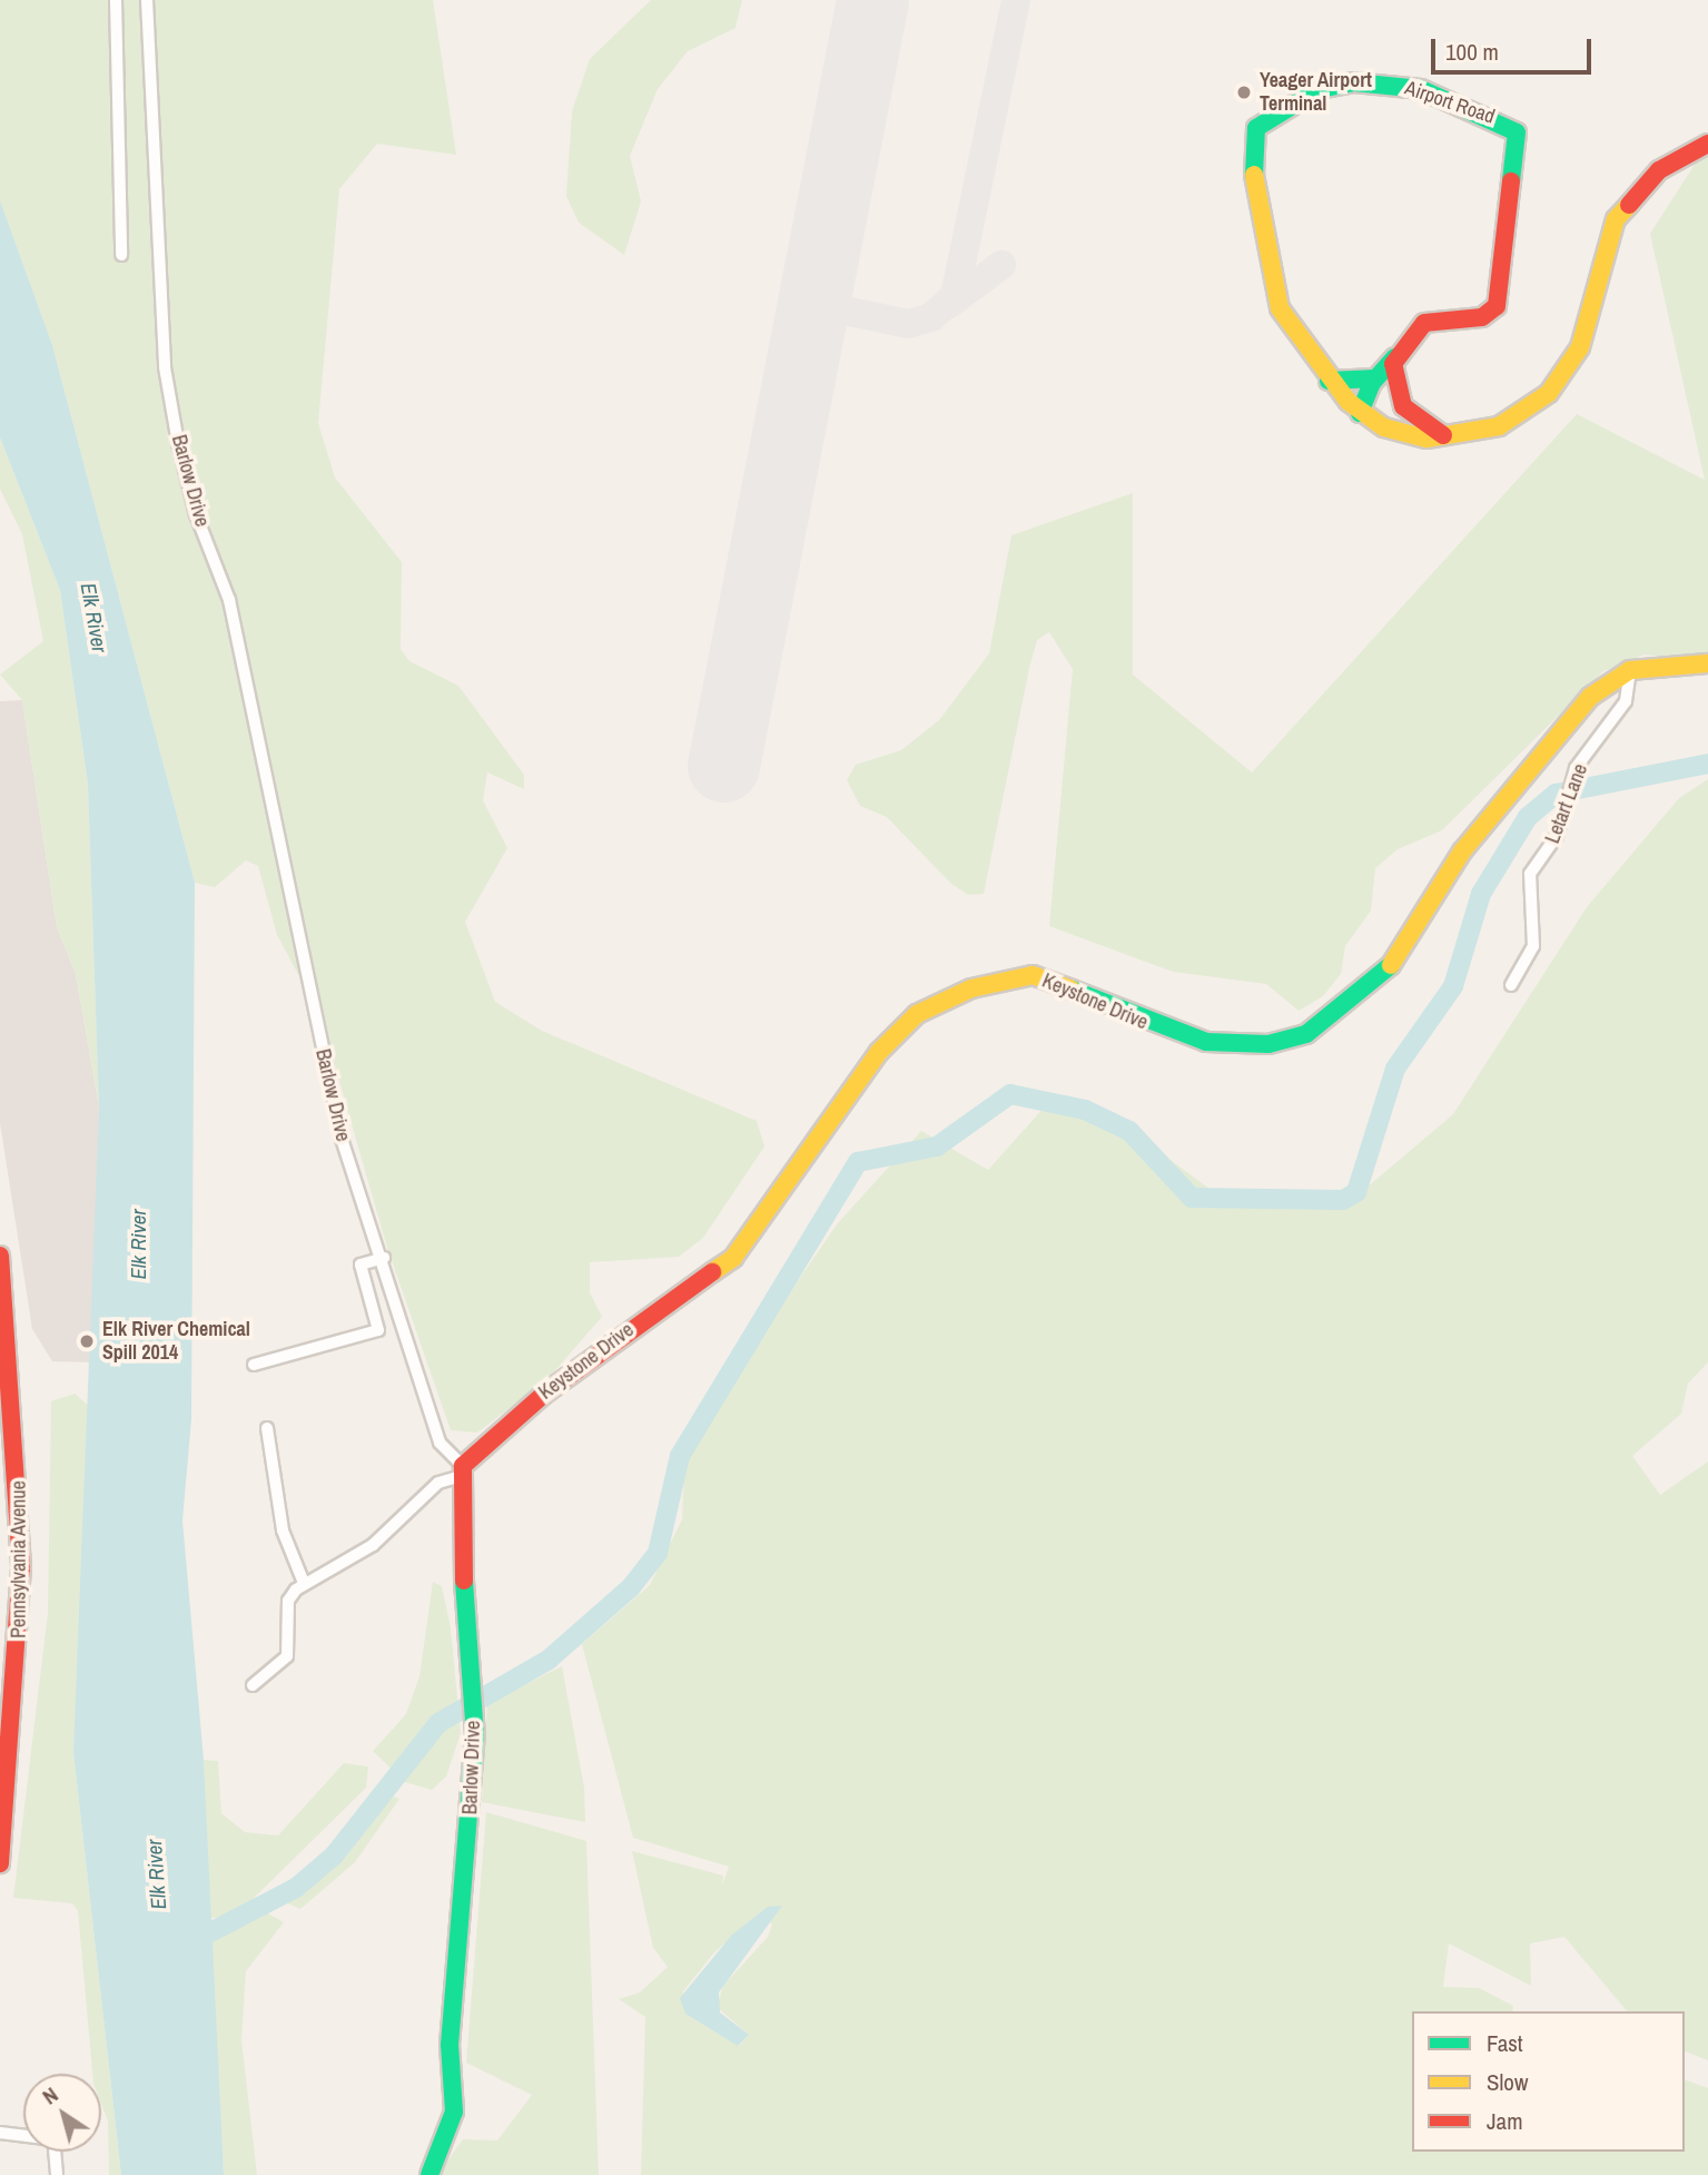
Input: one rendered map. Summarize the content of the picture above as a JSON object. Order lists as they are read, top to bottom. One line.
{"streets":{"street":["Airport Road","Barlow Drive","Letart Lane","Keystone Drive","Pennsylvania Avenue"]},"crossings":[["Barlow Drive","Keystone Drive"],["Letart Lane","Keystone Drive"]],"water":["Elk River"],"places":["Yeager Airport Terminal","Elk River Chemical Spill 2014"],"legend":["Fast","Slow","Jam"],"scale_bar":"100 m","north":"top left"}
